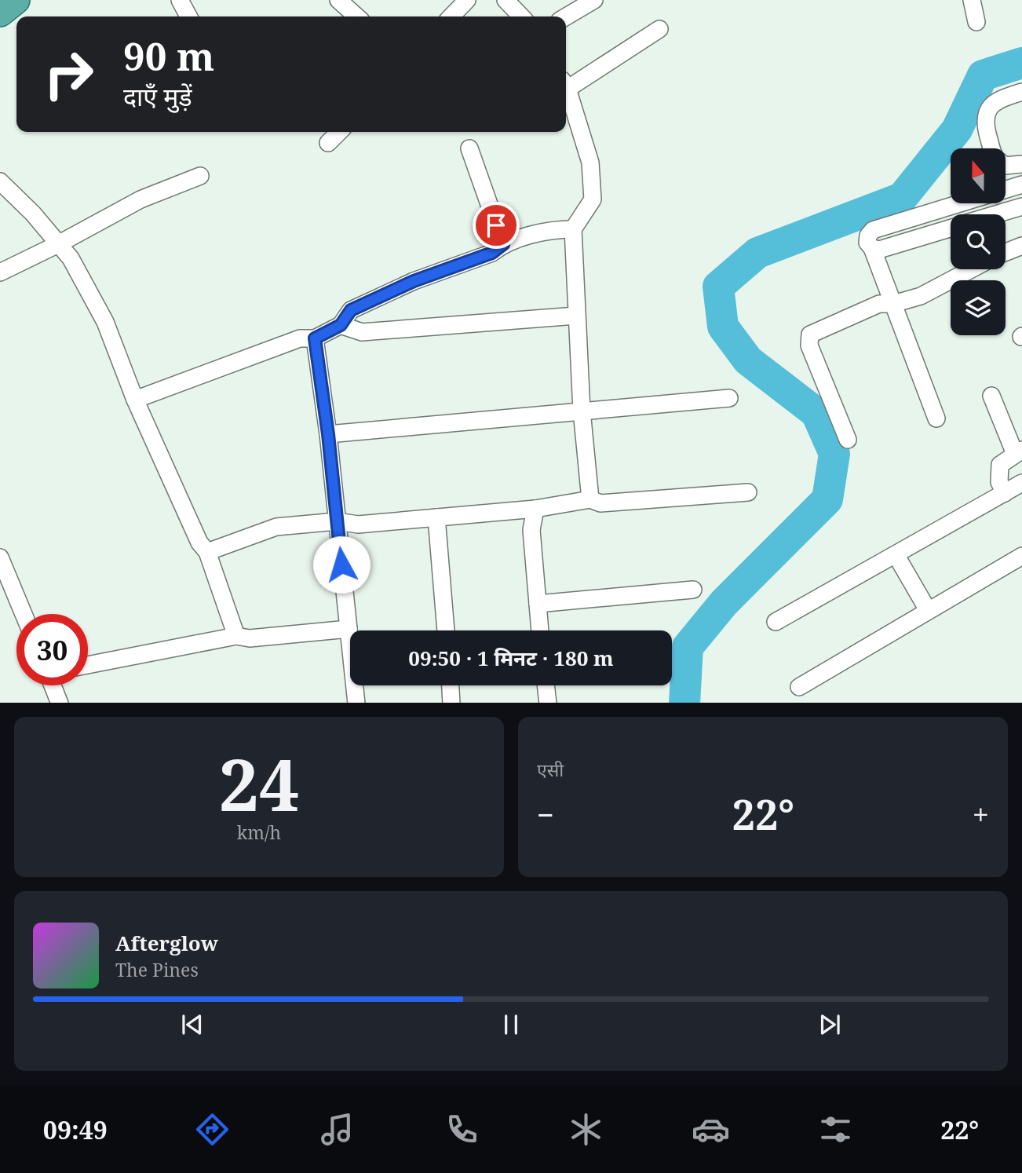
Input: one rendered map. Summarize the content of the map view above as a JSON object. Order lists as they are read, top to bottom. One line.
{"north":"top","page":{"turn":["90 m","दाएँ मुड़ें"],"limit":"30","trip":"09:50 · 1 मिनट · 180 m","tile":[["24","km/h"],"एसी"],"heat":["−","22°","+"],"song":["Afterglow","The Pines"],"tabs":["09:49","22°"]}}
